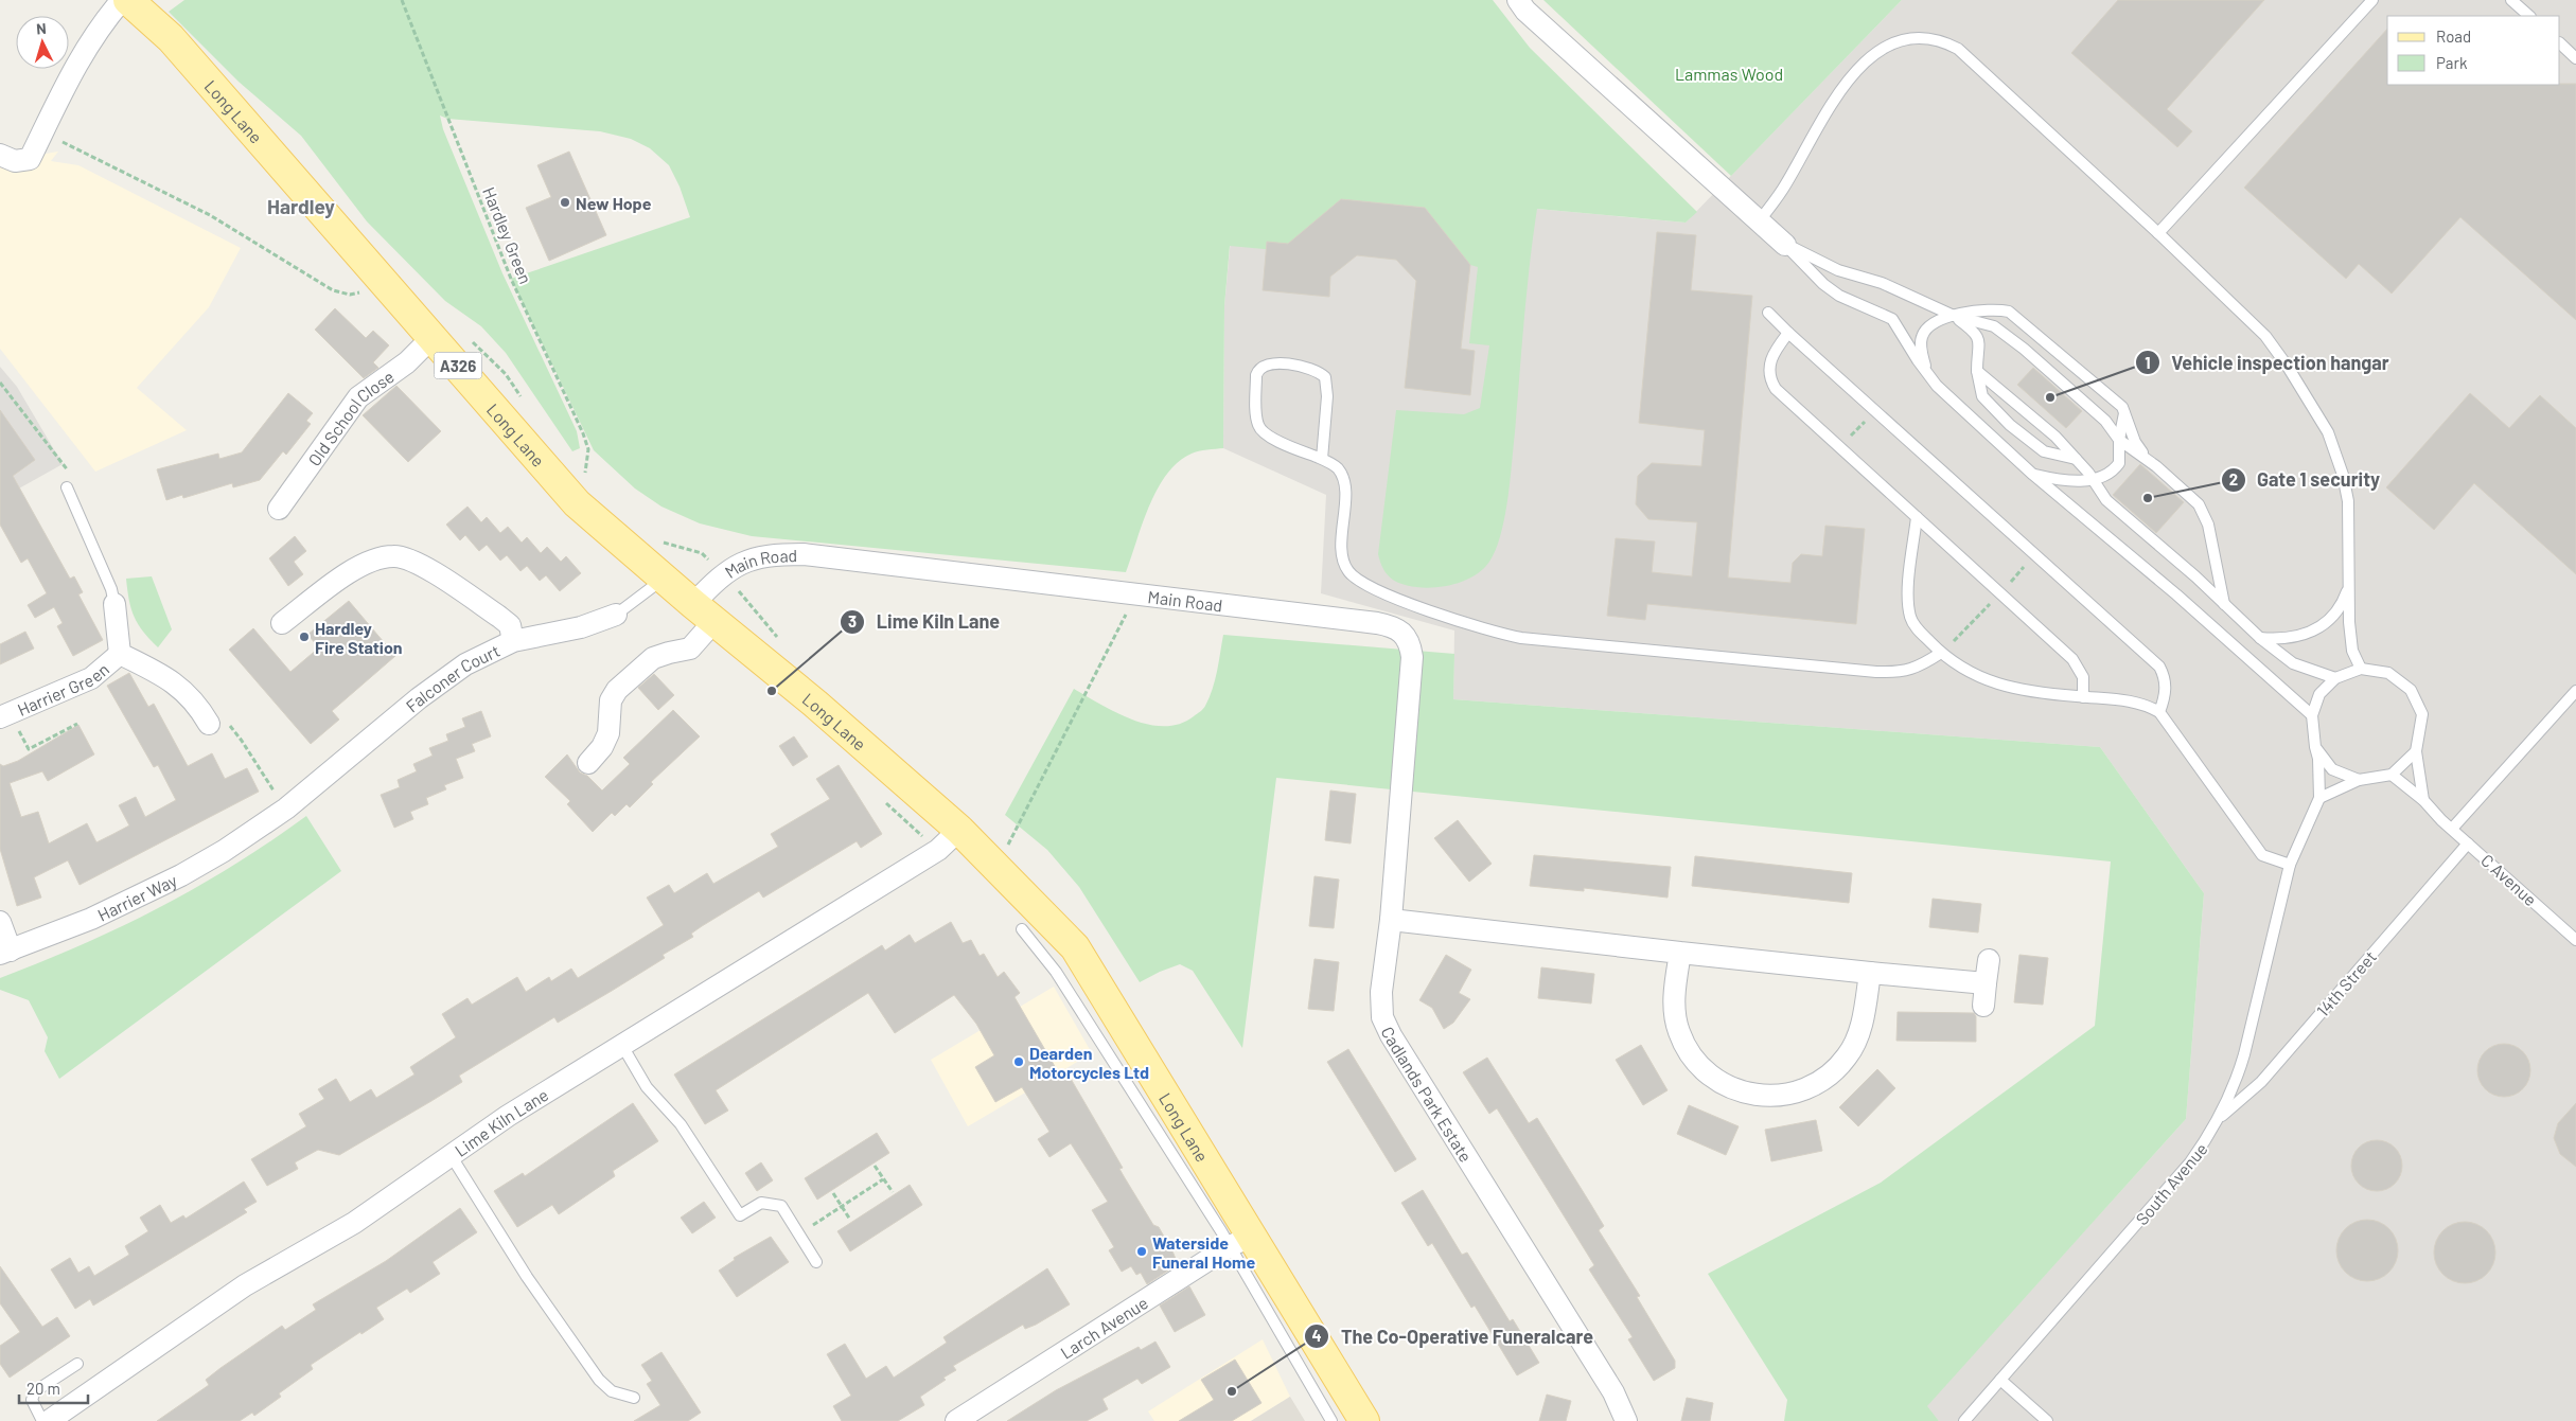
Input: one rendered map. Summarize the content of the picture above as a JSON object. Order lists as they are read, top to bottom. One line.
{"streets":{"main road":["Long Lane","A326"],"street":["Old School Close","Main Road","Falconer Court","Harrier Green","Harrier Way","Cadlands Park Estate","Lime Kiln Lane","Larch Avenue"],"lane":["C Avenue","14th Street","South Avenue"],"path":["Hardley Green"]},"crossings":[["Long Lane","Old School Close"],["Long Lane","Main Road"],["Long Lane","Falconer Court"],["Long Lane","Lime Kiln Lane"],["Long Lane","Larch Avenue"],["Main Road","Cadlands Park Estate"],["Falconer Court","Harrier Way"],["C Avenue","14th Street"],["14th Street","South Avenue"]],"districts":["Hardley"],"parks":["Lammas Wood"],"places":["New Hope","Vehicle inspection hangar","Gate 1 security","Hardley Fire Station","Lime Kiln Lane","Dearden Motorcycles Ltd","Waterside Funeral Home","The Co-Operative Funeralcare"],"legend":["Road","Park"],"scale_bar":"20 m","north":"top"}
